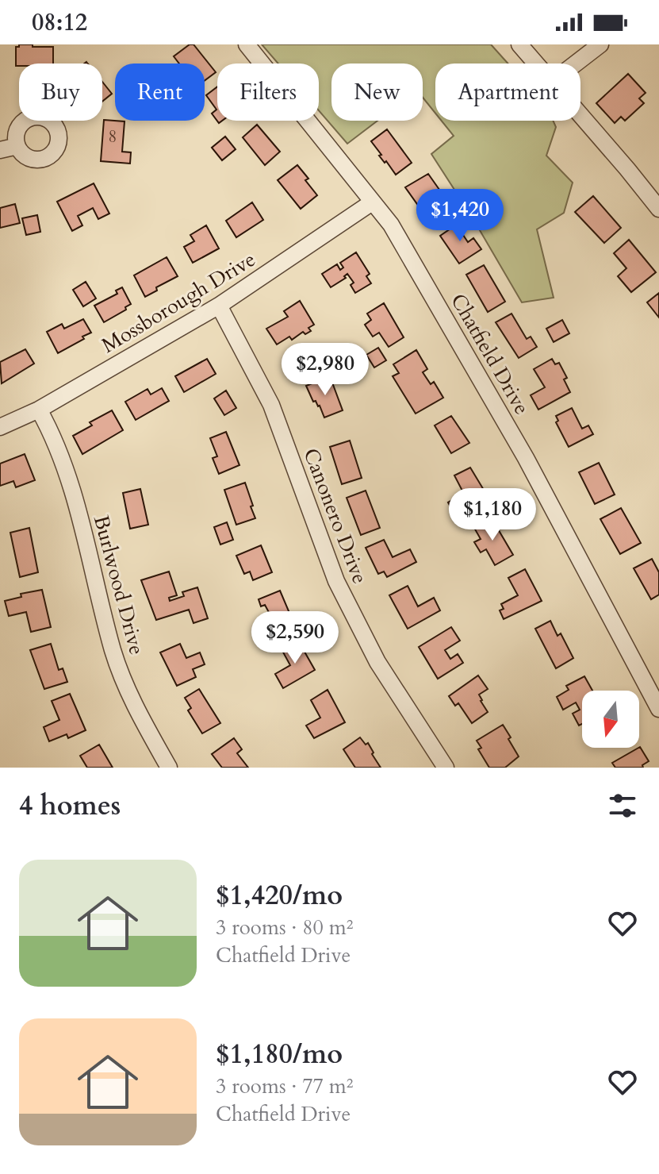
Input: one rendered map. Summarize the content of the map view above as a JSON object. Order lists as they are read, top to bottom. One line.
{"streets":{"street":["Mossborough Drive","Chatfield Drive","Canonero Drive","Burlwood Drive"]},"crossings":[["Mossborough Drive","Chatfield Drive"],["Mossborough Drive","Canonero Drive"],["Mossborough Drive","Burlwood Drive"]],"house_numbers":["8"],"north":"bottom","page":{"status":"08:12","chip":["Buy","Rent","Filters","New","Apartment"],"price":["$1,420","$2,980","$1,180","$2,590"],"heading":"4 homes","list":[{"name":"$1,420/mo","note":"3 rooms · 80 m² · Chatfield Drive"},{"name":"$1,180/mo","note":"3 rooms · 77 m² · Chatfield Drive"}]}}
